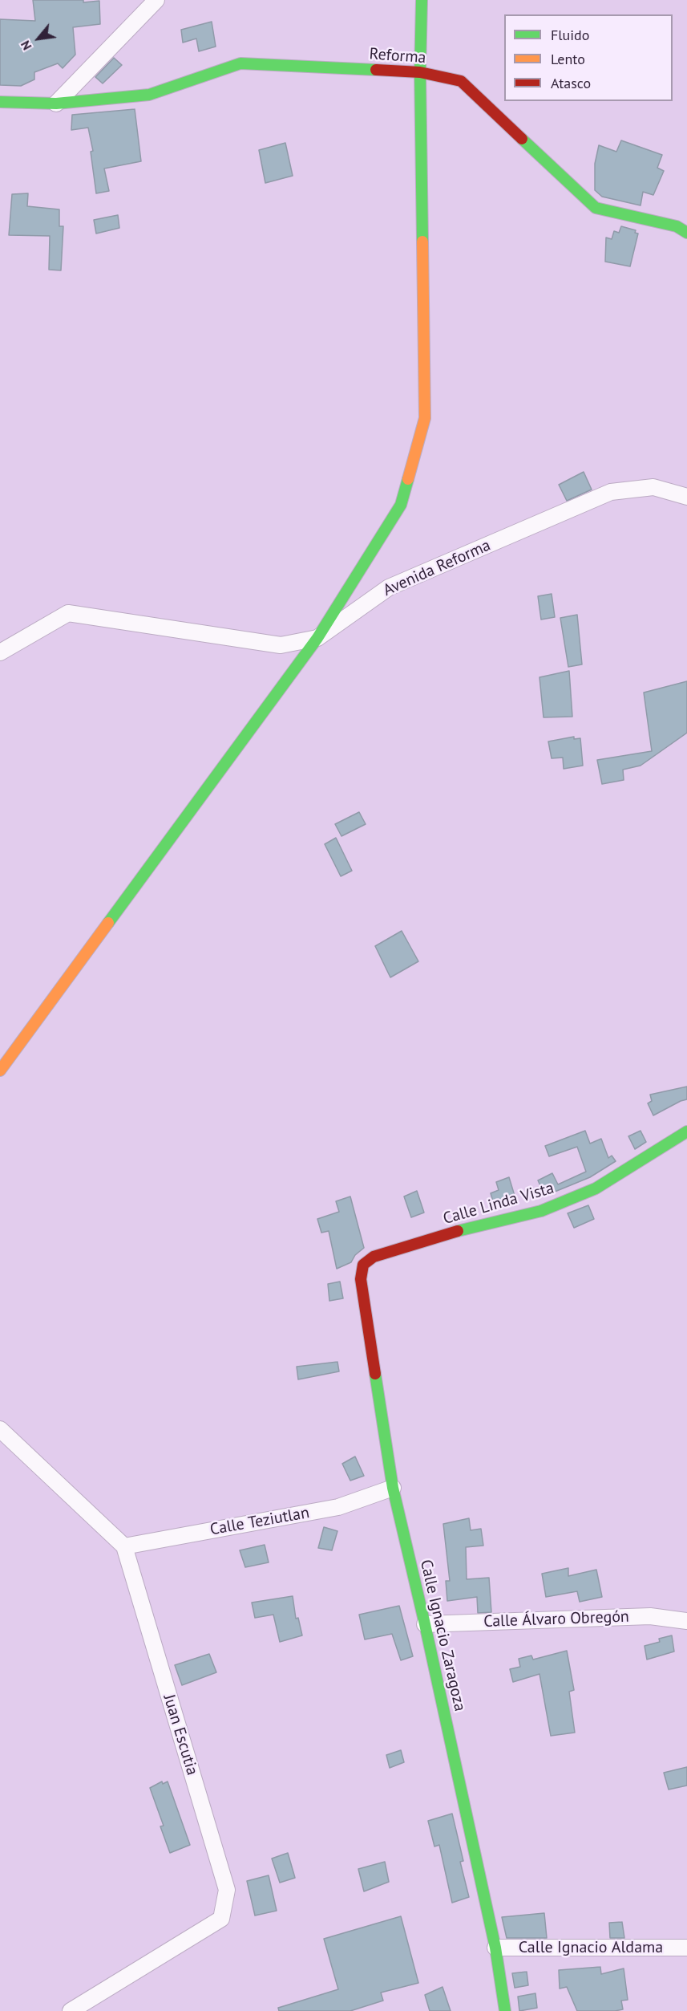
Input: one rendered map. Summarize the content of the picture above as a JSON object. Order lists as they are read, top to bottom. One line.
{"streets":{"street":["Reforma","Avenida Reforma","Calle Linda Vista","Calle Teziutlan","Calle Álvaro Obregón","Calle Ignacio Zaragoza","Juan Escutia","Calle Ignacio Aldama"]},"crossings":[["Calle Linda Vista","Calle Ignacio Zaragoza"],["Calle Teziutlan","Calle Ignacio Zaragoza"],["Calle Teziutlan","Juan Escutia"],["Calle Álvaro Obregón","Calle Ignacio Zaragoza"],["Calle Ignacio Zaragoza","Calle Ignacio Aldama"]],"legend":["Fluido","Lento","Atasco"],"north":"bottom left"}
